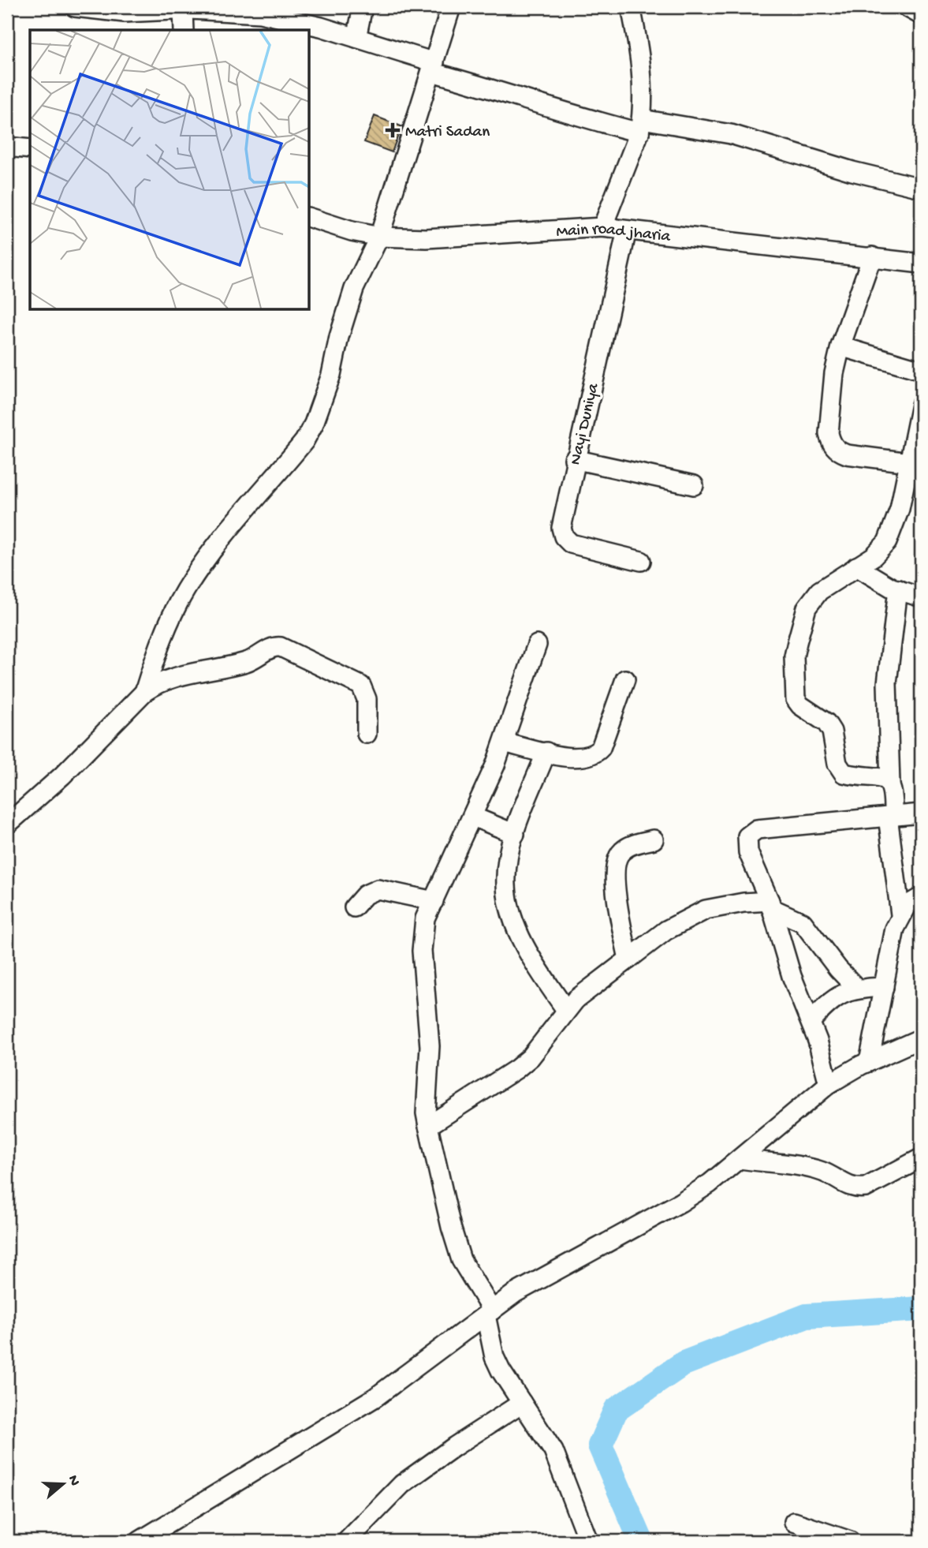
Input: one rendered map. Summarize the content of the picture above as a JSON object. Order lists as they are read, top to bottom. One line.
{"streets":{"street":["Main road jharia","Nayi Duniya"]},"crossings":[["Main road jharia","Nayi Duniya"]],"places":{"health":["Matri Sadan"]},"north":"right"}
